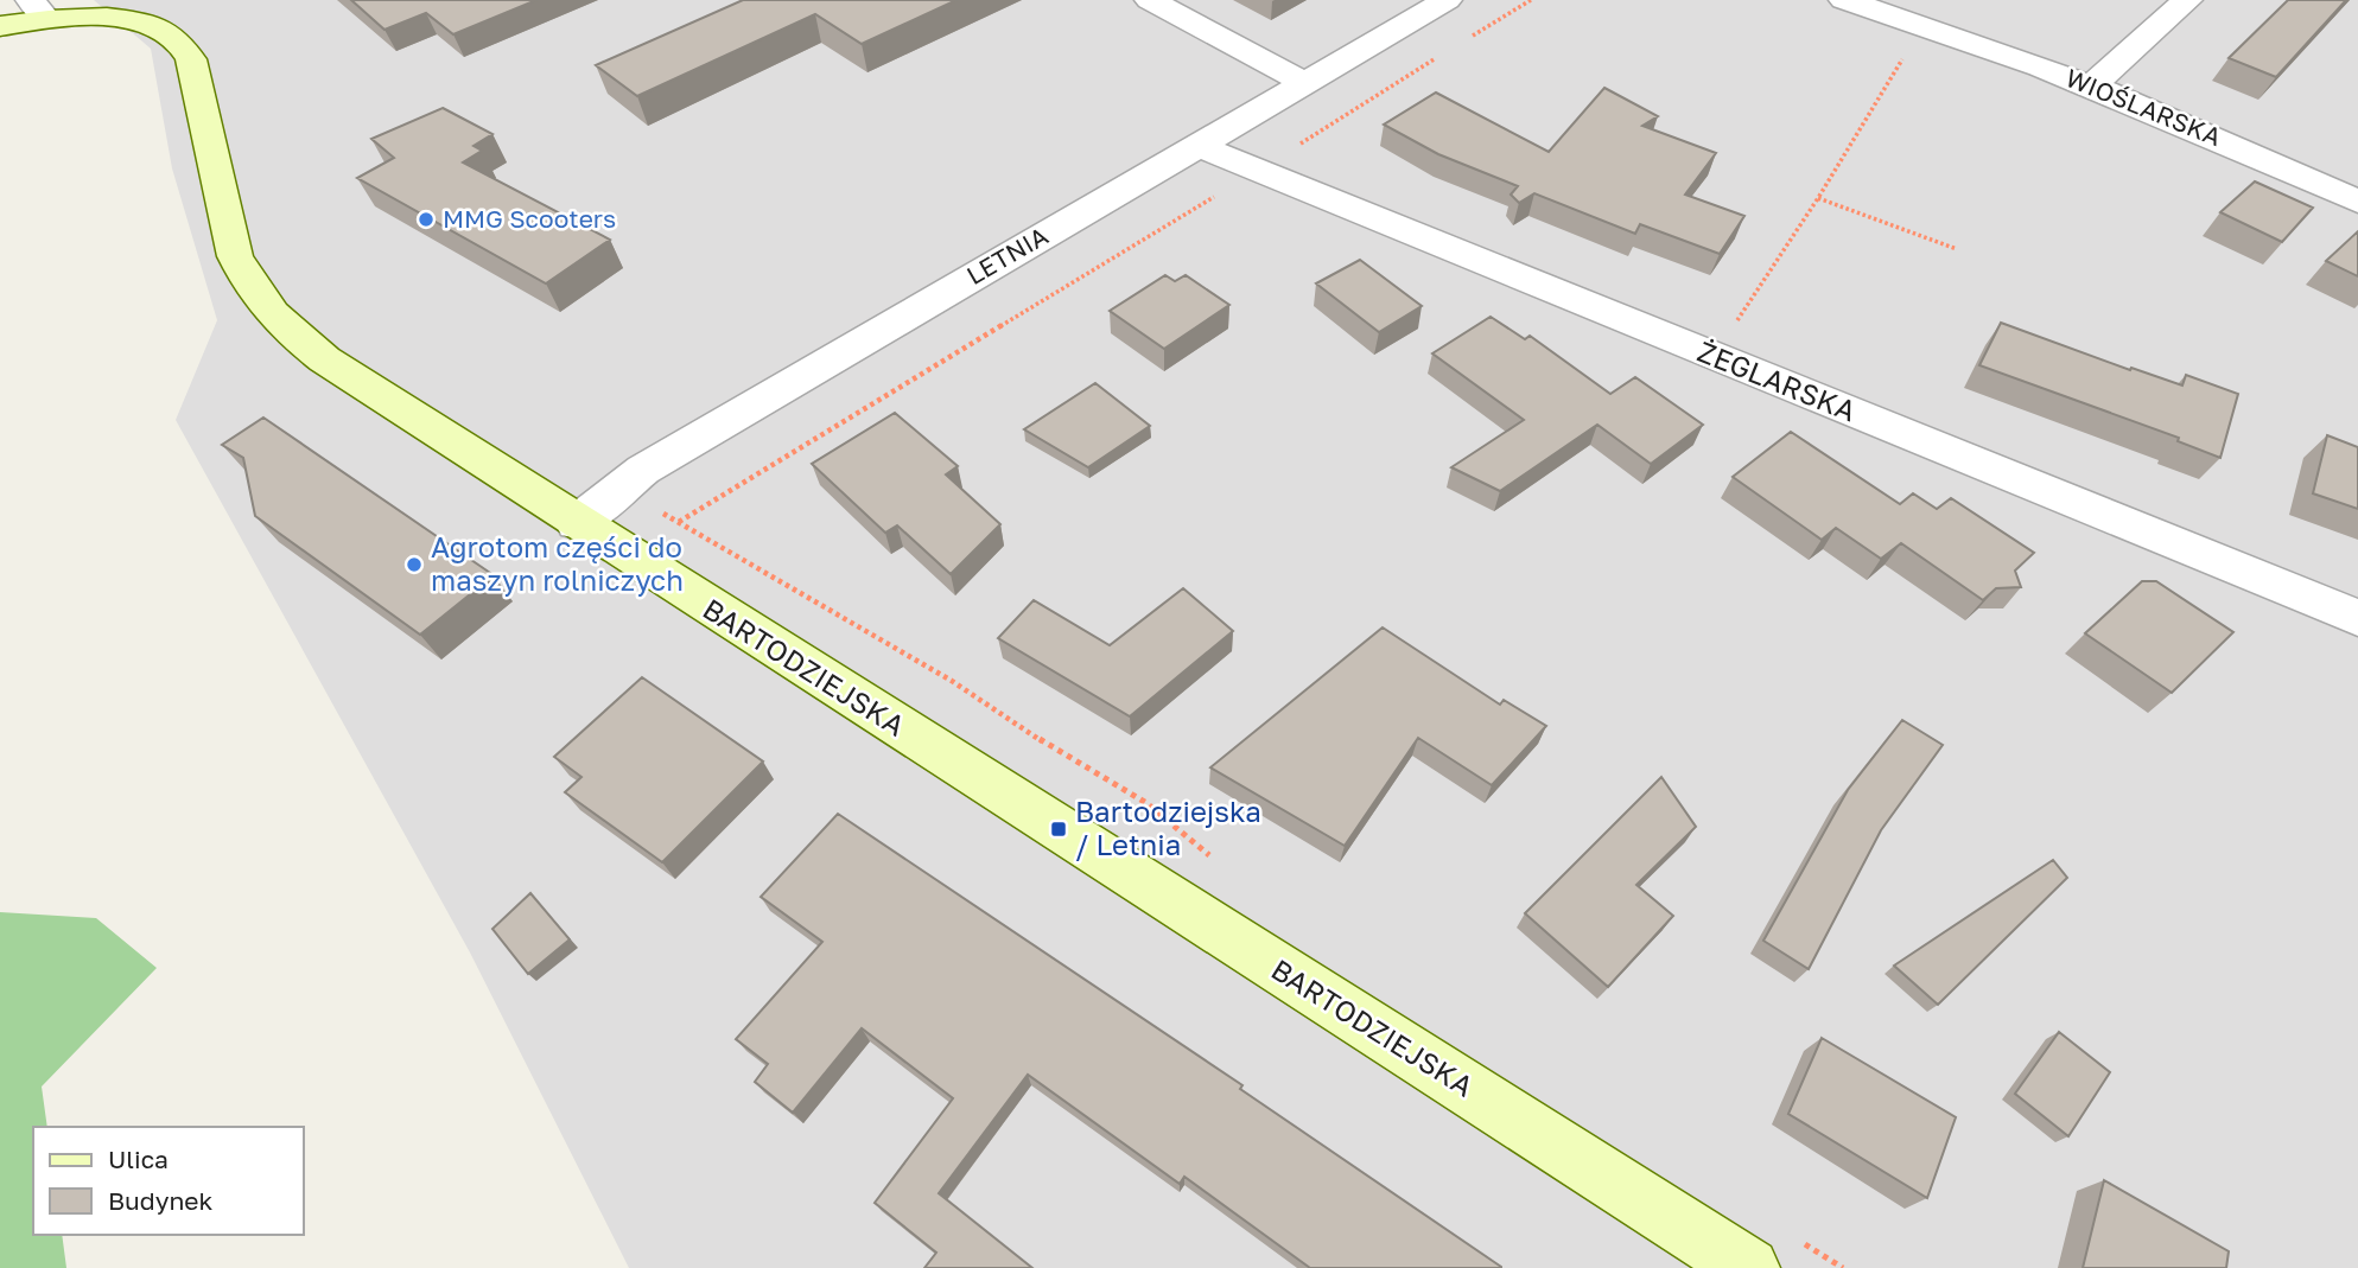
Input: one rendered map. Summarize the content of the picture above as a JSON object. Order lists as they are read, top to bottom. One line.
{"streets":{"street":["WIOŚLARSKA","LETNIA","ŻEGLARSKA","BARTODZIEJSKA"]},"crossings":[["LETNIA","ŻEGLARSKA"],["LETNIA","BARTODZIEJSKA"]],"places":{"other":["MMG Scooters","Agrotom części do maszyn rolniczych"],"transit":["Bartodziejska / Letnia"]},"legend":["Ulica","Budynek"]}
